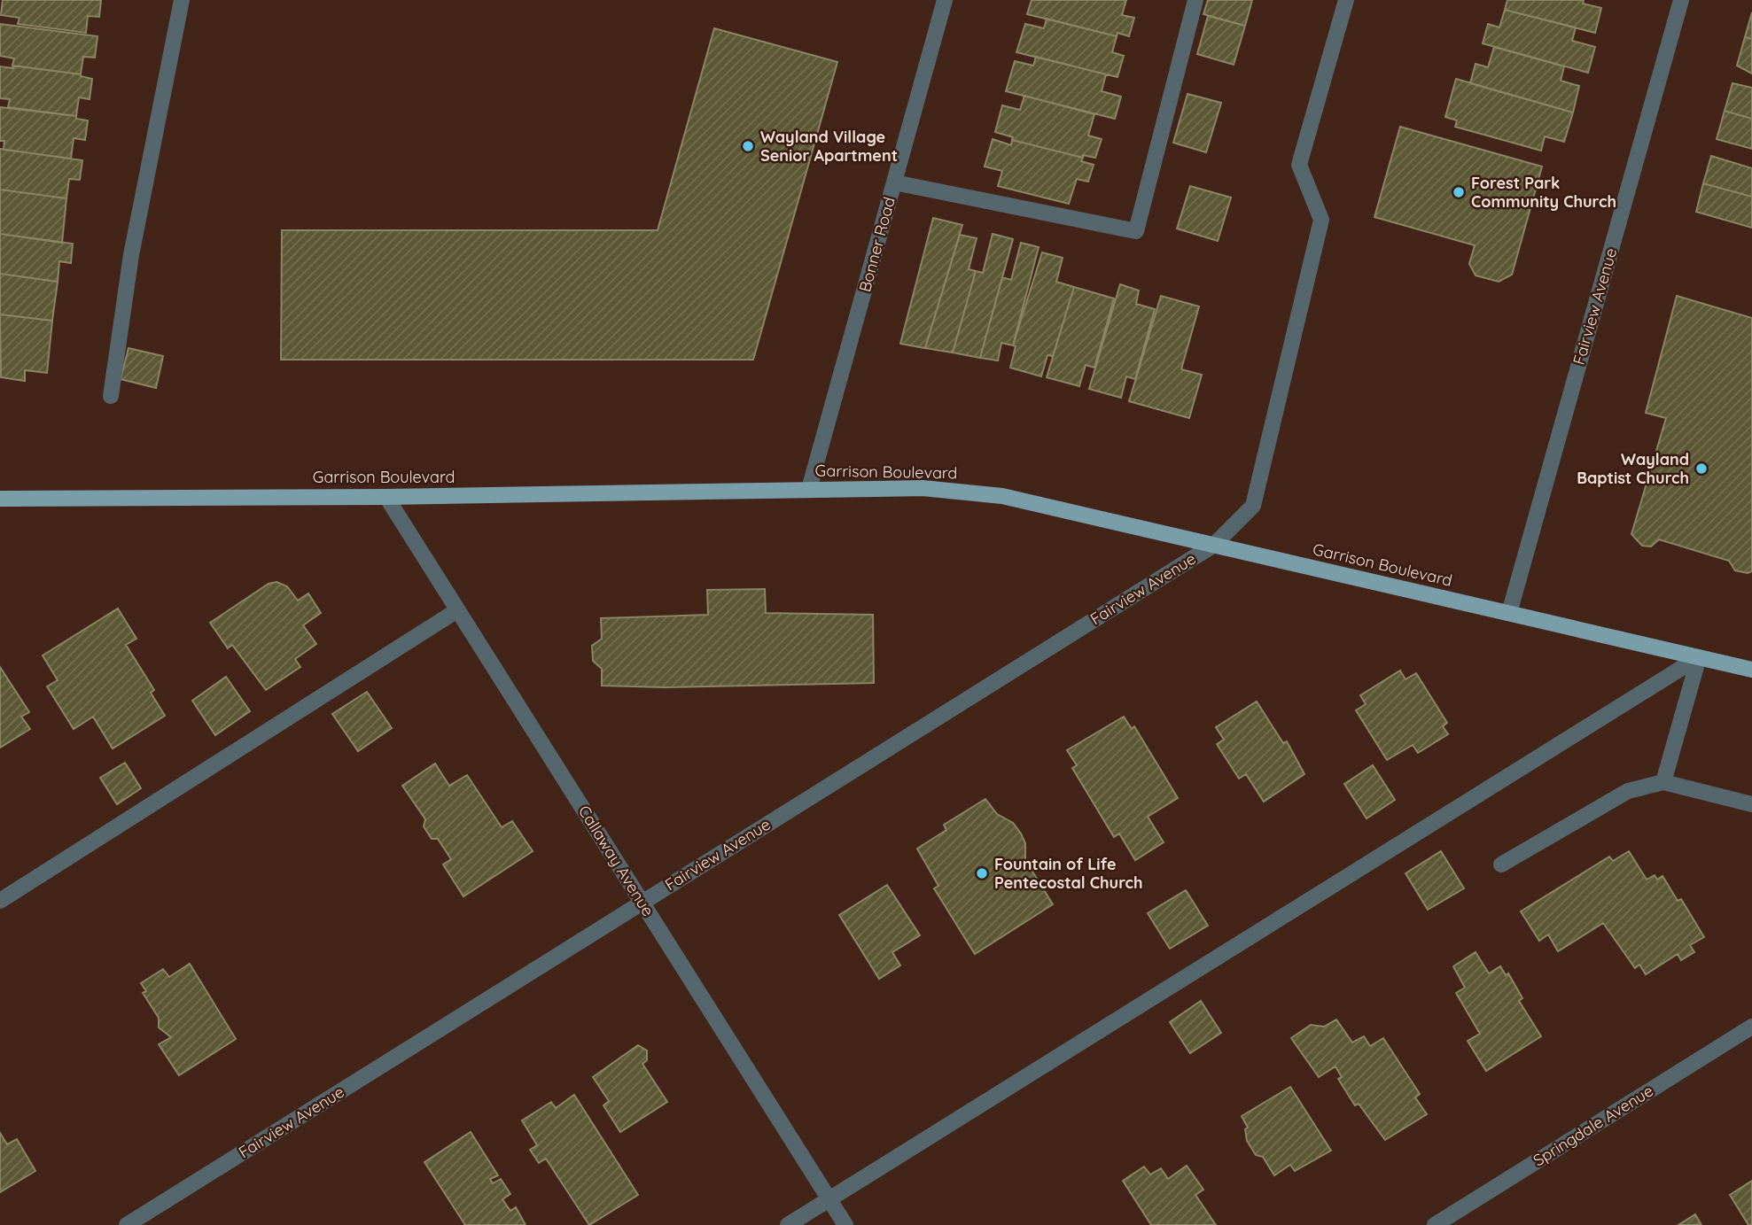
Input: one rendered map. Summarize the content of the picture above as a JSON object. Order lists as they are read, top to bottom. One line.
{"streets":{"main road":["Garrison Boulevard"],"street":["Bonner Road","Fairview Avenue","Callaway Avenue","Springdale Avenue"]},"crossings":[["Bonner Road","Garrison Boulevard"],["Fairview Avenue","Garrison Boulevard"],["Fairview Avenue","Callaway Avenue"],["Garrison Boulevard","Callaway Avenue"]],"places":["Wayland Village Senior Apartment","Forest Park Community Church","Wayland Baptist Church","Fountain of Life Pentecostal Church"]}
